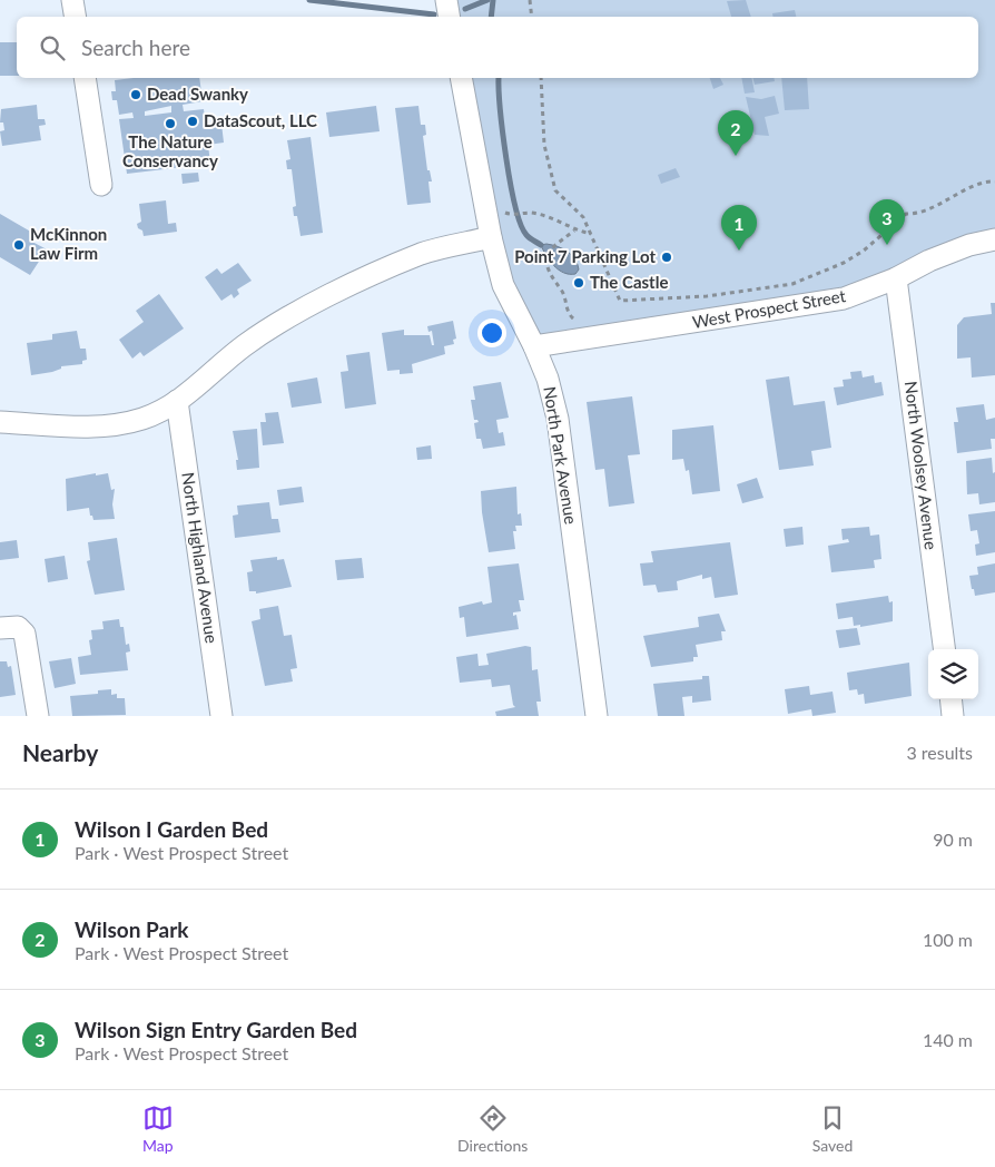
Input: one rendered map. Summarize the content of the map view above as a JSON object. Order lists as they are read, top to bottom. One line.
{"streets":{"street":["West Prospect Street","North Park Avenue","North Woolsey Avenue","North Highland Avenue"]},"crossings":[["West Prospect Street","North Park Avenue"],["West Prospect Street","North Woolsey Avenue"]],"places":["Dead Swanky","DataScout, LLC","The Nature Conservancy","McKinnon Law Firm","Point 7 Parking Lot","The Castle"],"page":{"search":"Search here","pins":["2","3","1"],"heading":["Nearby","3 results"],"list":[{"mark":"1","name":"Wilson I Garden Bed","note":"Park · West Prospect Street","value":"90 m"},{"mark":"2","name":"Wilson Park","note":"Park · West Prospect Street","value":"100 m"},{"mark":"3","name":"Wilson Sign Entry Garden Bed","note":"Park · West Prospect Street","value":"140 m"}],"nav":["Map","Directions","Saved"]}}
